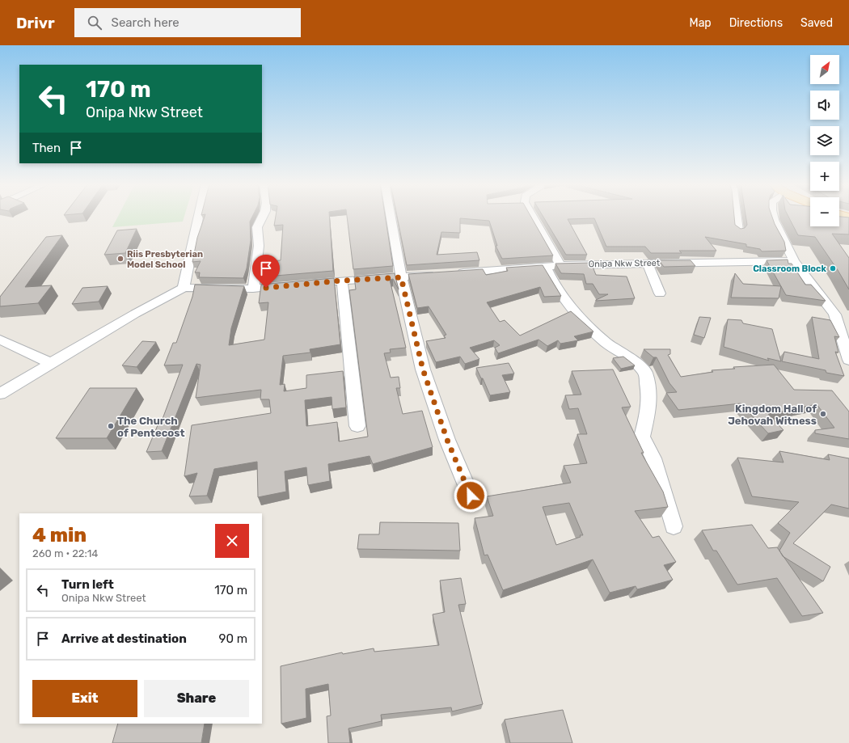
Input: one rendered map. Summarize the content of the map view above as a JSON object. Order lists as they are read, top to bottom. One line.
{"streets":{"street":["Onipa Nkw Street"]},"places":["Riis Presbyterian Model School","Classroom Block","Kingdom Hall of Jehovah Witness","The Church of Pentecost"],"north":"top right","page":{"header":"Drivr","search":"Search here","nav":["Map","Directions","Saved"],"map_buttons":["+","−"],"turn":["170 m","Onipa Nkw Street"],"then":"Then","heading":["4 min","260 m · 22:14"],"list":[{"name":"Turn left","note":"Onipa Nkw Street","value":"170 m"},{"name":"Arrive at destination","value":"90 m"}],"buttons":["Exit","Share"]}}
